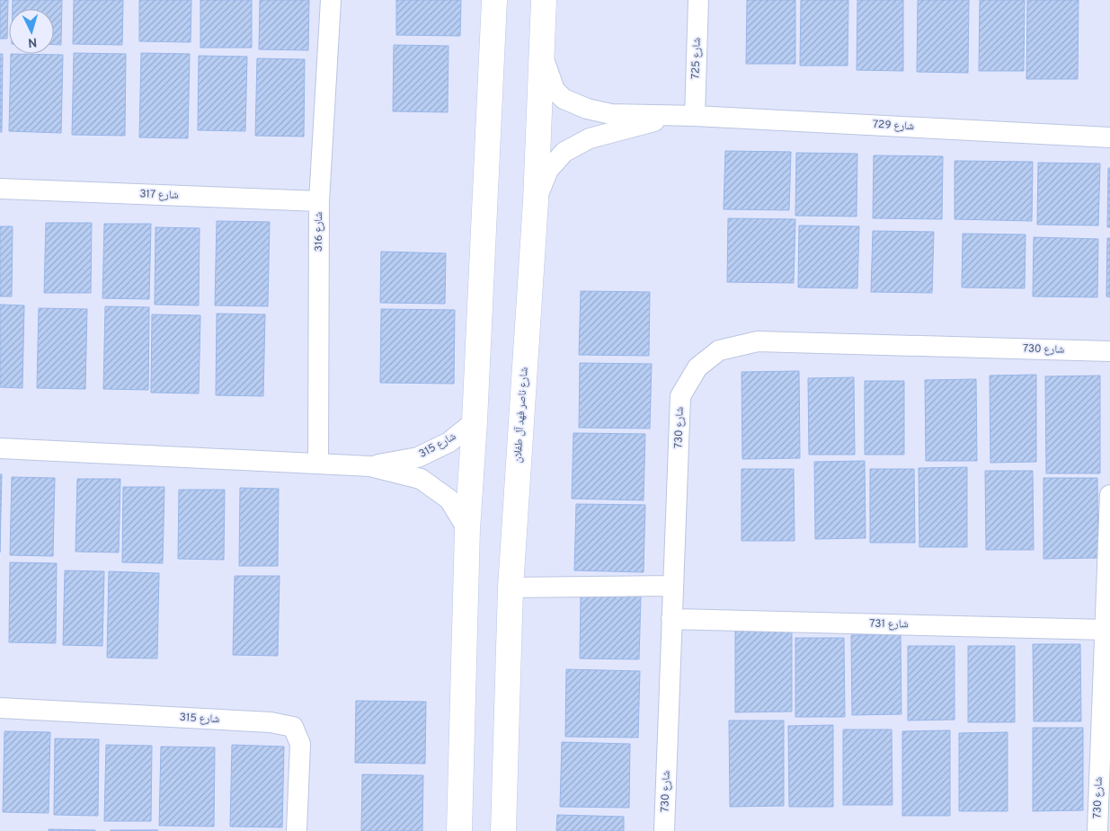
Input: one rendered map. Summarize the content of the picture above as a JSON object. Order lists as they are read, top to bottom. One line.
{"streets":{"street":["شارع 725","شارع 729","شارع 317","شارع 316","شارع 730","شارع ناصر فهد آل طفلان","شارع 315","شارع 731"]},"crossings":[["شارع 725","شارع 729"],["شارع 729","شارع ناصر فهد آل طفلان"],["شارع 317","شارع 316"],["شارع 316","شارع 315"],["شارع 730","شارع 731"]],"north":"bottom"}
